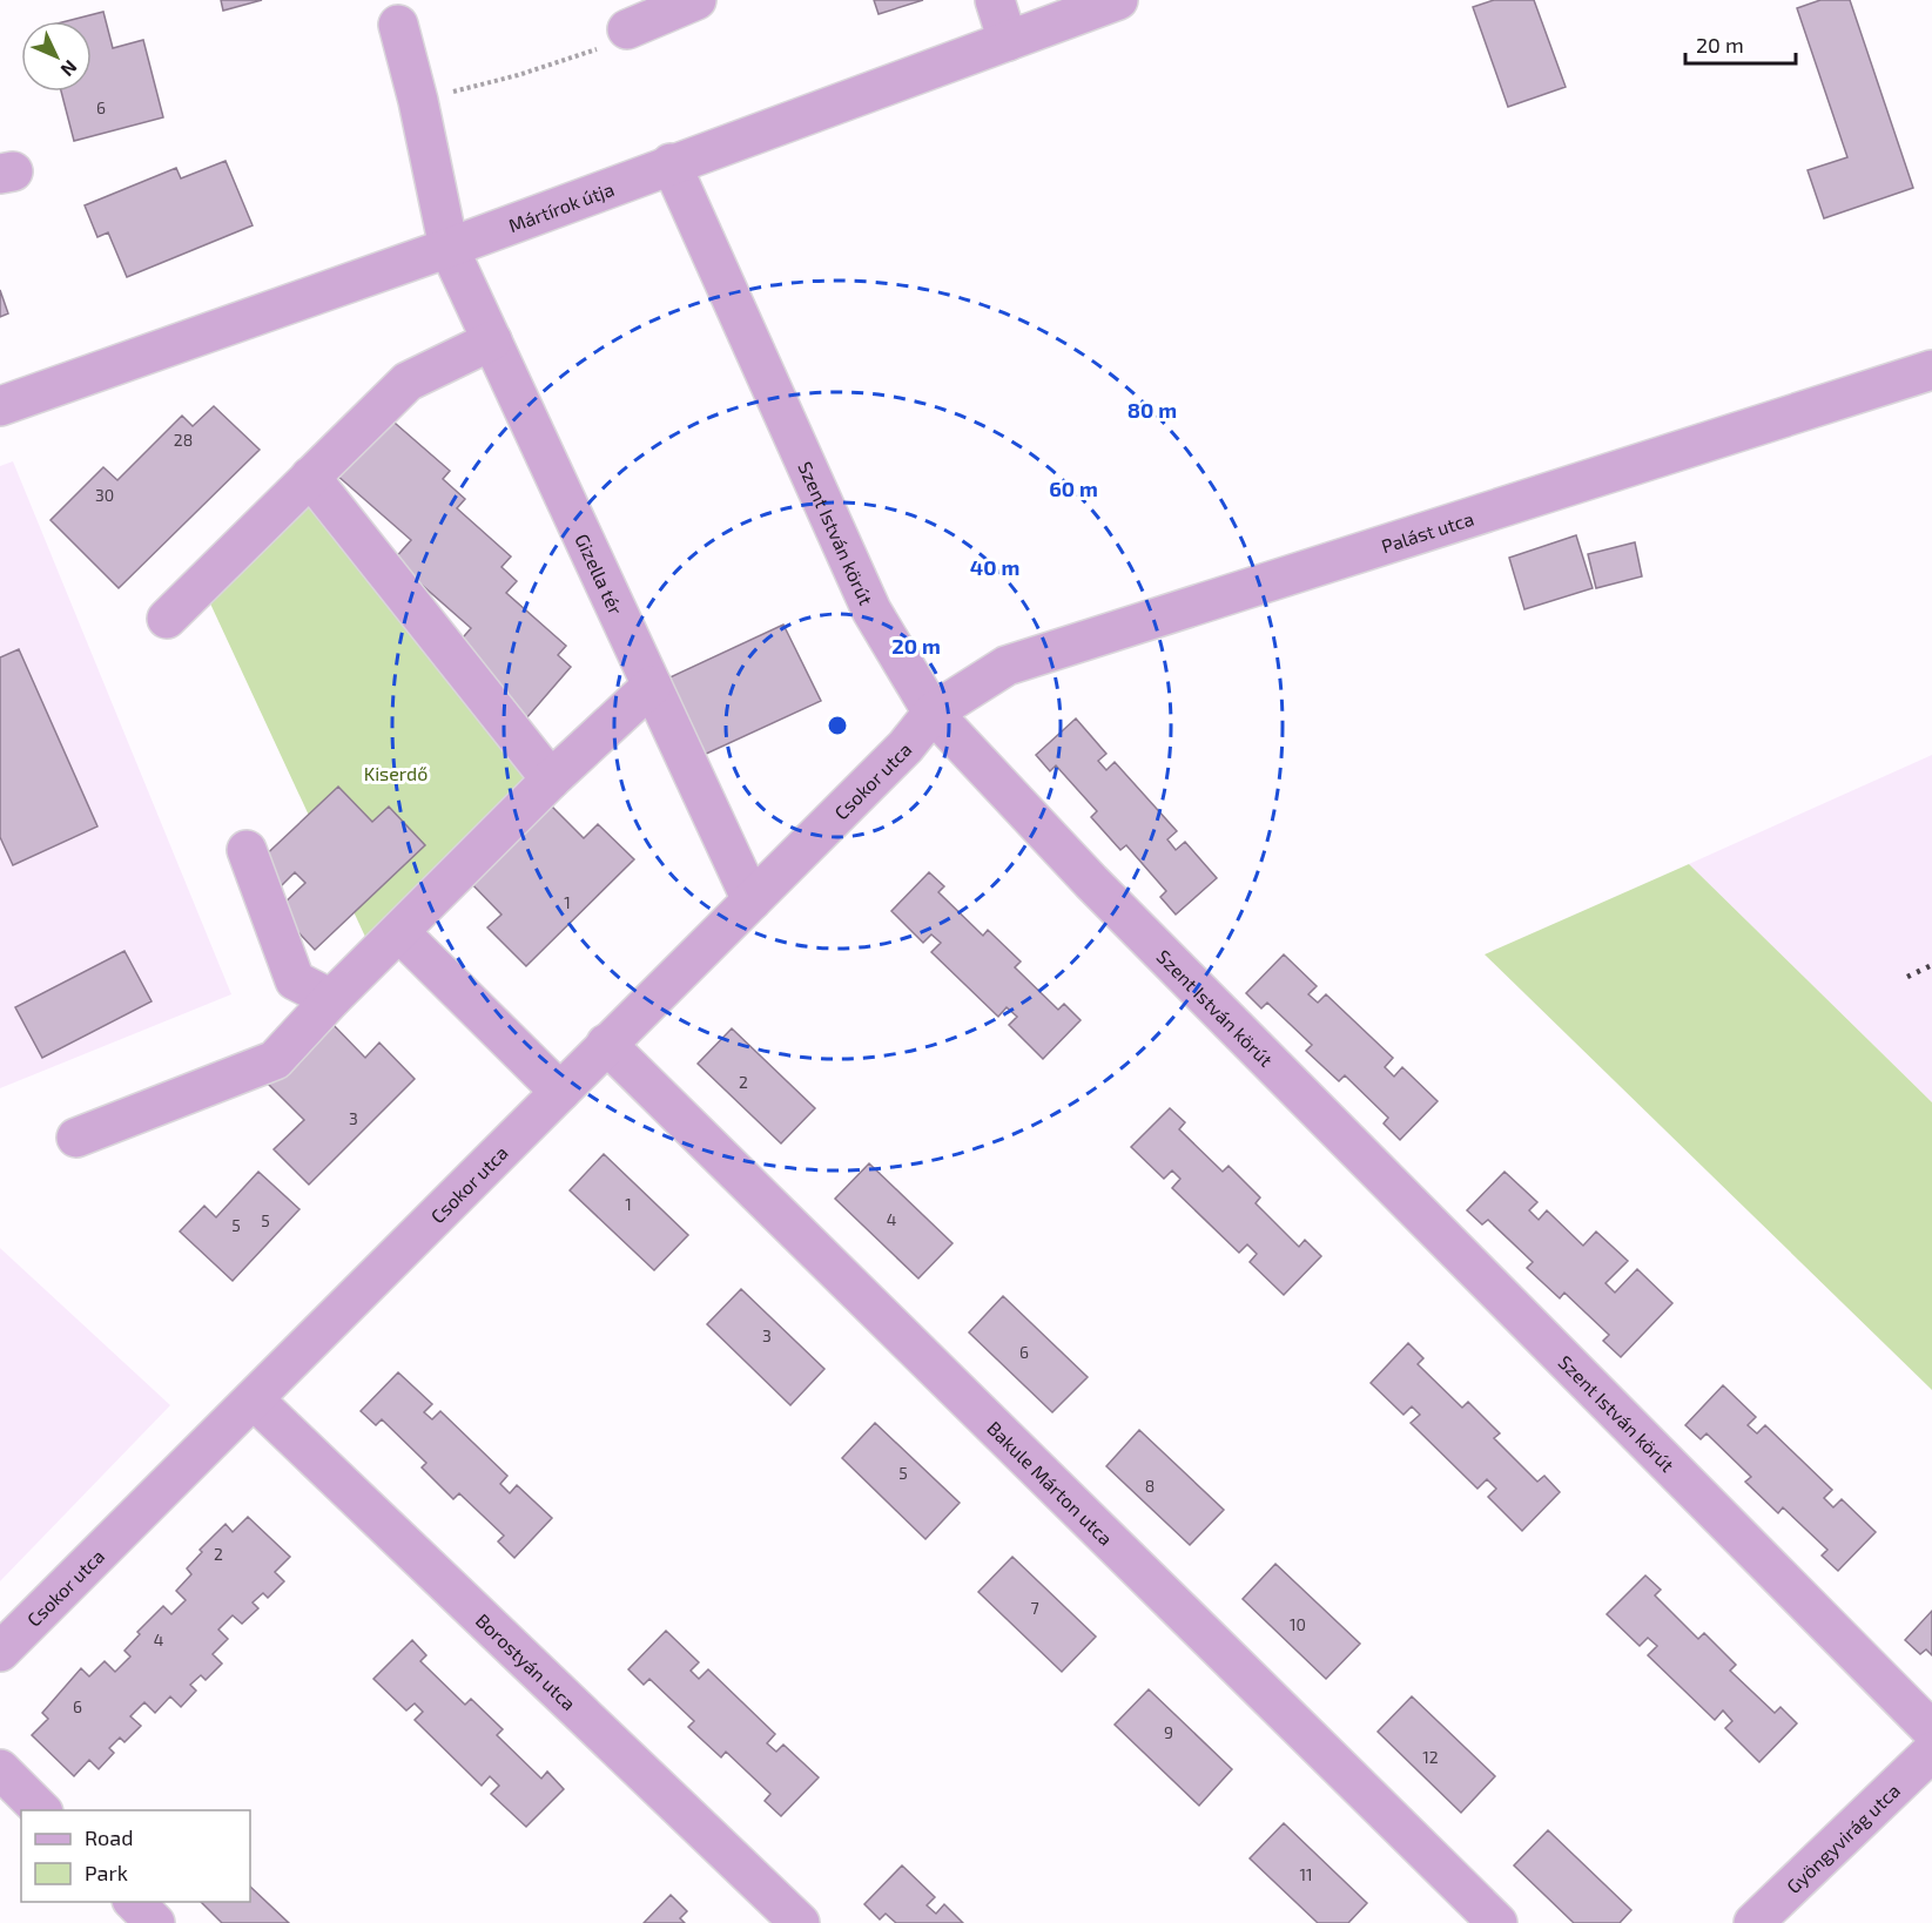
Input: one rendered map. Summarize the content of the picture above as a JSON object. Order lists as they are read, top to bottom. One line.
{"streets":{"street":["Mártírok útja","Palást utca","Szent István körút","Gizella tér","Csokor utca","Bakule Márton utca","Borostyán utca","Gyöngyvirág utca"]},"crossings":[["Mártírok útja","Szent István körút"],["Mártírok útja","Gizella tér"],["Palást utca","Szent István körút"],["Palást utca","Csokor utca"],["Szent István körút","Csokor utca"],["Gizella tér","Csokor utca"],["Csokor utca","Bakule Márton utca"],["Csokor utca","Borostyán utca"]],"parks":["Kiserdő"],"house_numbers":["6","28","30","1","2","3","1","4","5","5","3","6","5","8","2","7","10","4","6","9","12","11"],"legend":["Road","Park"],"scale_bar":"20 m","north":"bottom right","rings":["80 m","60 m","40 m","20 m"]}
